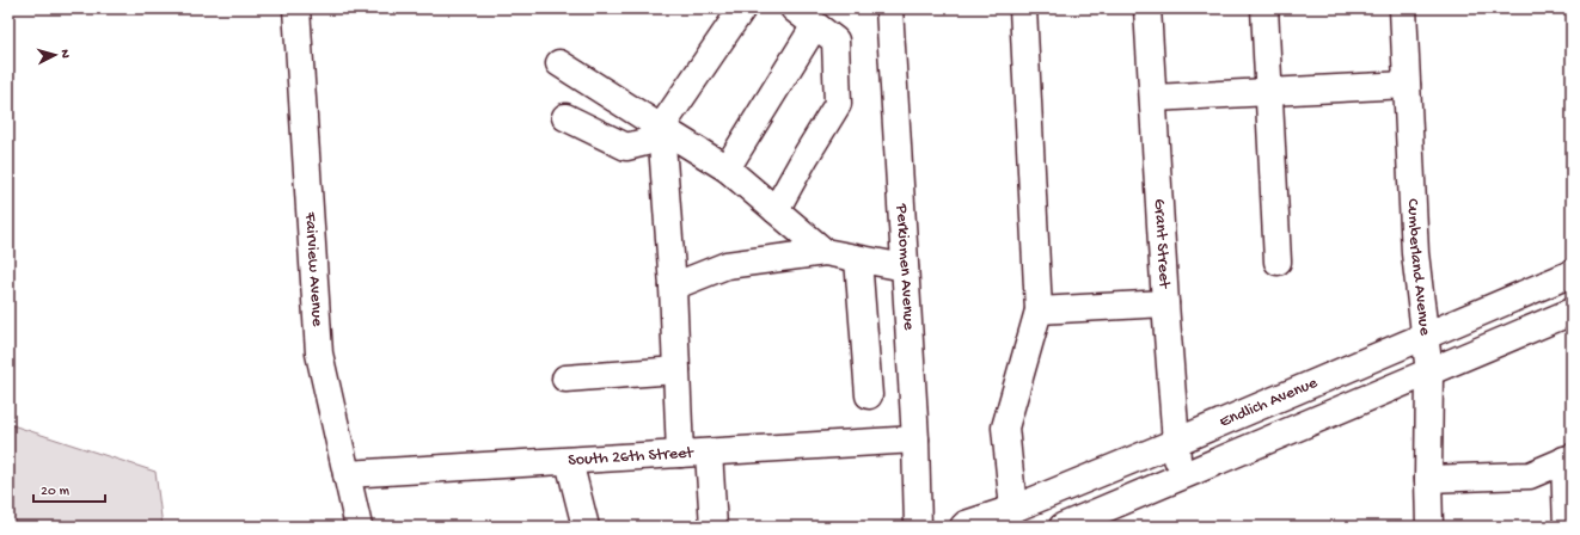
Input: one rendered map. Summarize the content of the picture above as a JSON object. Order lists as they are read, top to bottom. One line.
{"streets":{"street":["Grant Street","Perkiomen Avenue","Cumberland Avenue","Fairview Avenue","Endlich Avenue","South 26th Street"]},"crossings":[["Grant Street","Endlich Avenue"],["Perkiomen Avenue","South 26th Street"],["Cumberland Avenue","Endlich Avenue"],["Fairview Avenue","South 26th Street"]],"scale_bar":"20 m","north":"right"}
